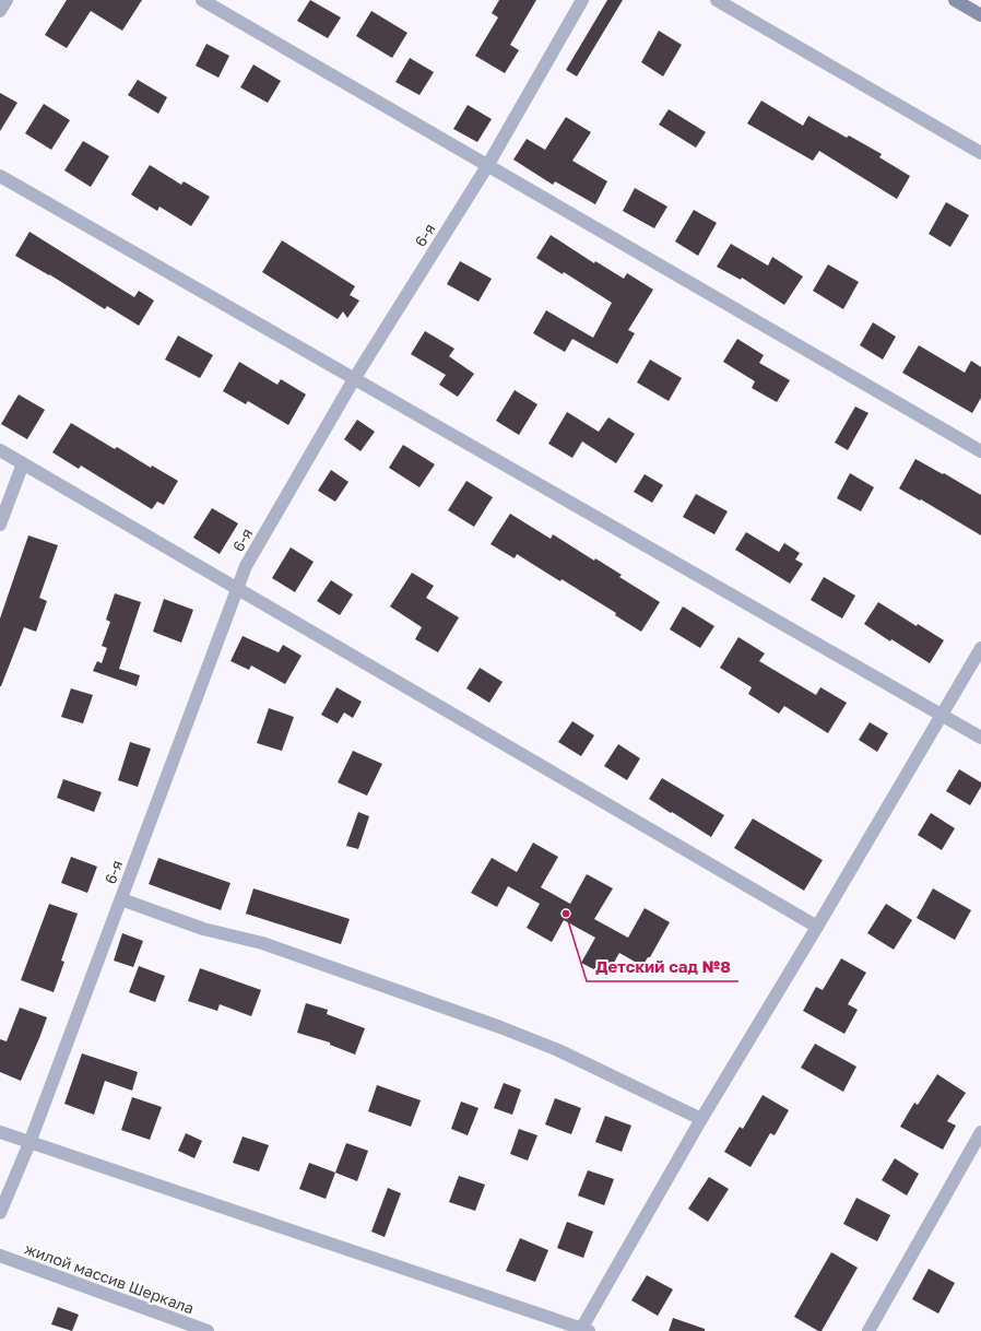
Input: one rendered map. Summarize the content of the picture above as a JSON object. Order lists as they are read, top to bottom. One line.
{"streets":{"street":["6-я","жилой массив Шеркала"]},"places":["Детский сад №8"]}
